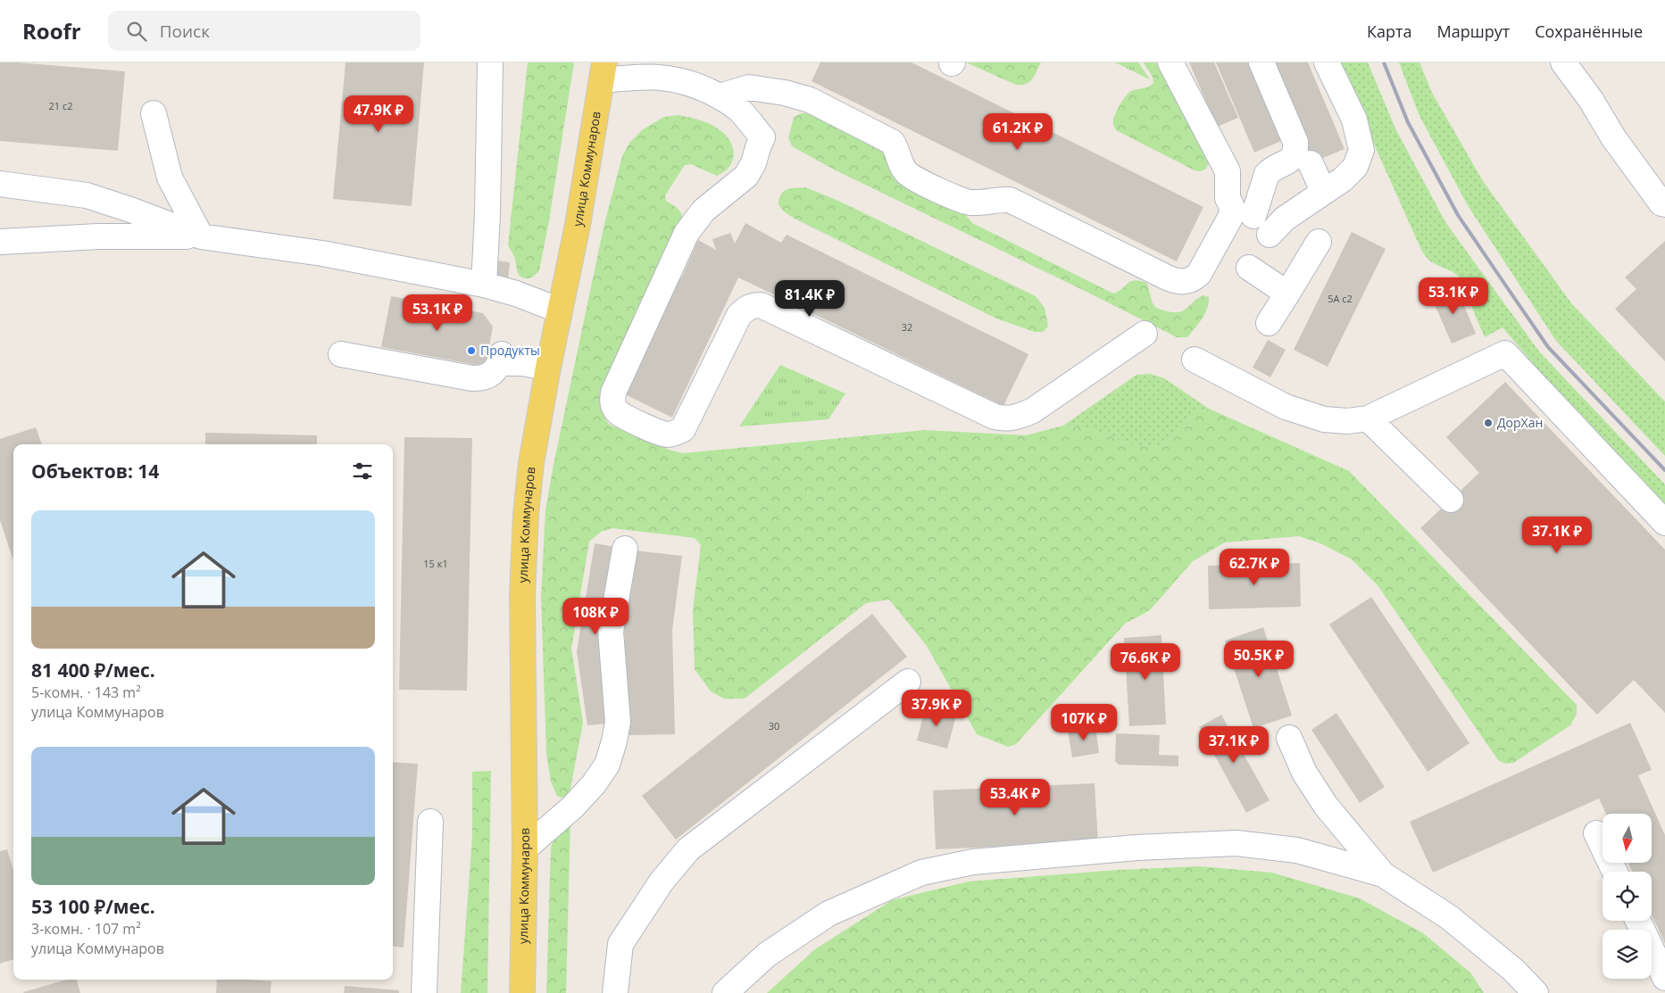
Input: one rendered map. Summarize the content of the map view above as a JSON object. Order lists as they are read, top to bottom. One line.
{"streets":{"main road":["улица Коммунаров"]},"places":["Продукты","ДорХан"],"house_numbers":["21 с2","5А с2","32","15 к1","30"],"north":"bottom","page":{"header":"Roofr","search":"Поиск","nav":["Карта","Маршрут","Сохранённые"],"price":["47.9K ₽","61.2K ₽","53.1K ₽","81.4K ₽","53.1K ₽","37.1K ₽","62.7K ₽","108K ₽","50.5K ₽","76.6K ₽","37.9K ₽","107K ₽","37.1K ₽","53.4K ₽"],"heading":"Объектов: 14","list":[{"name":"81 400 ₽/мес.","note":"5-комн. · 143 m² · улица Коммунаров"},{"name":"53 100 ₽/мес.","note":"3-комн. · 107 m² · улица Коммунаров"}]}}
